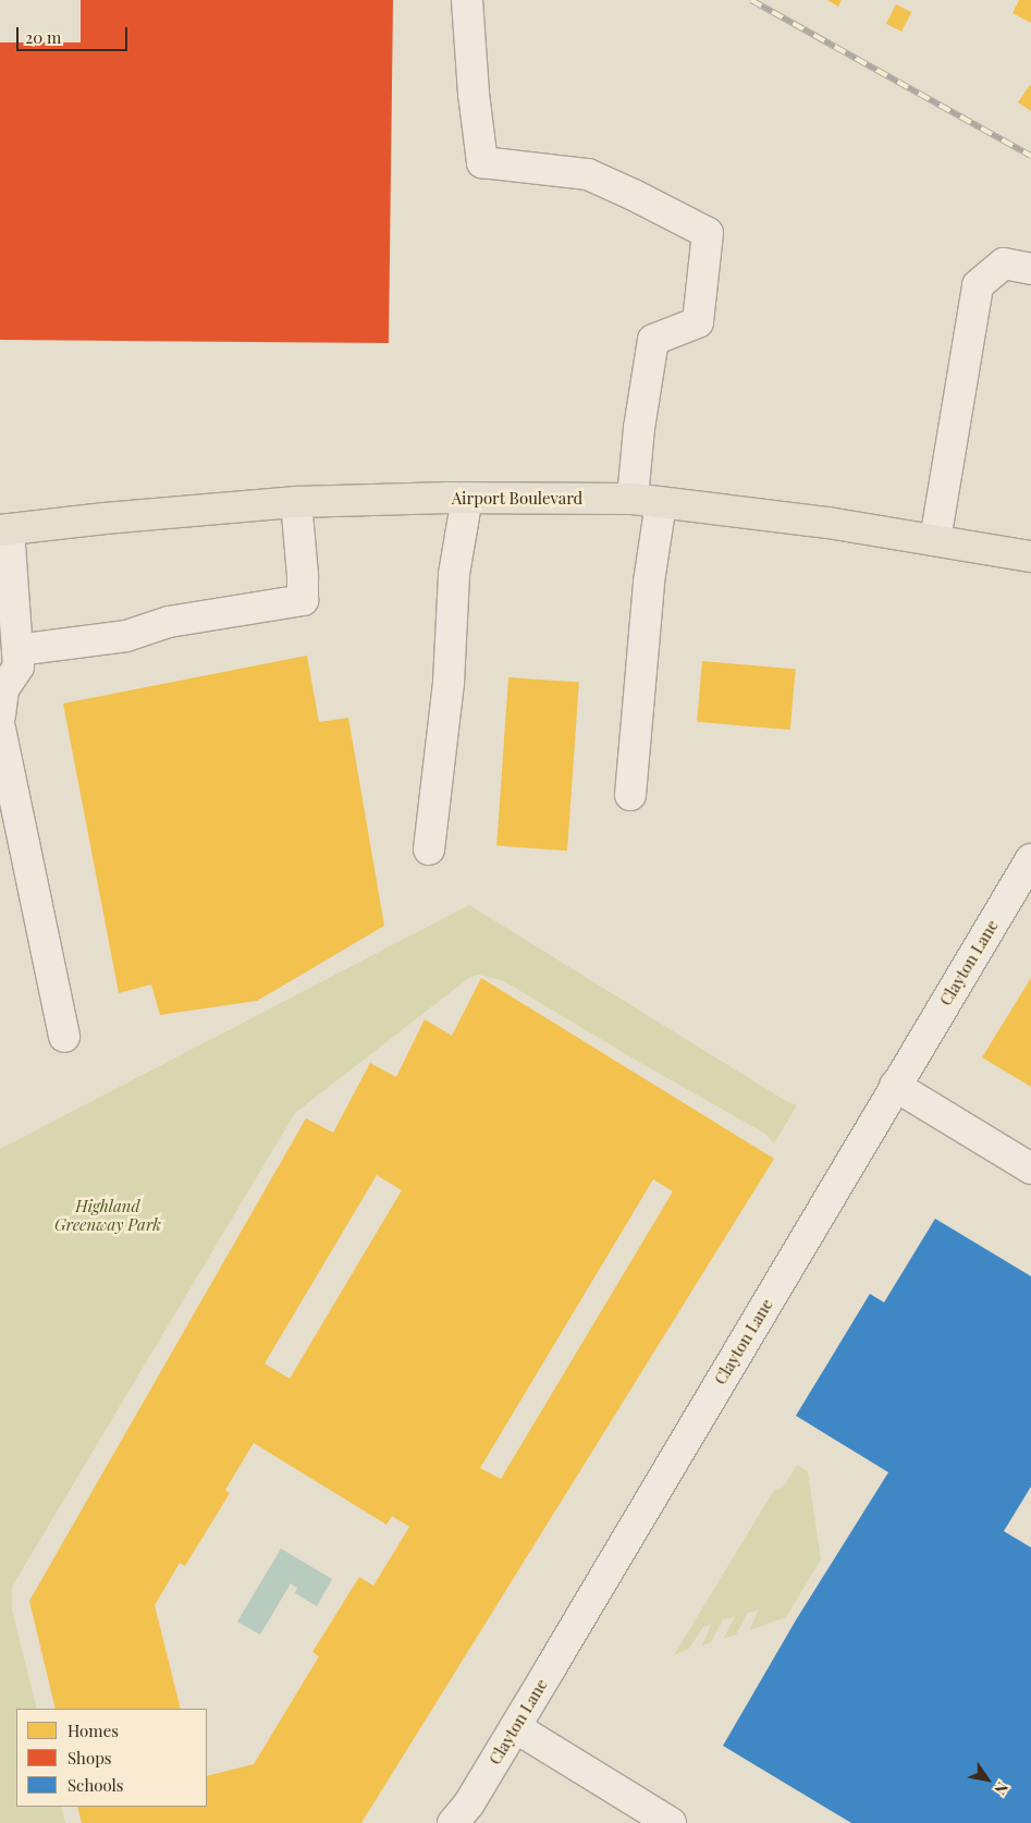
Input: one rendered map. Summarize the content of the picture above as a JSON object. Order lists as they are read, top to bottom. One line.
{"streets":{"main road":["Airport Boulevard"],"street":["Clayton Lane"]},"parks":["Highland Greenway Park"],"legend":["Homes","Shops","Schools"],"scale_bar":"20 m","north":"bottom right"}
